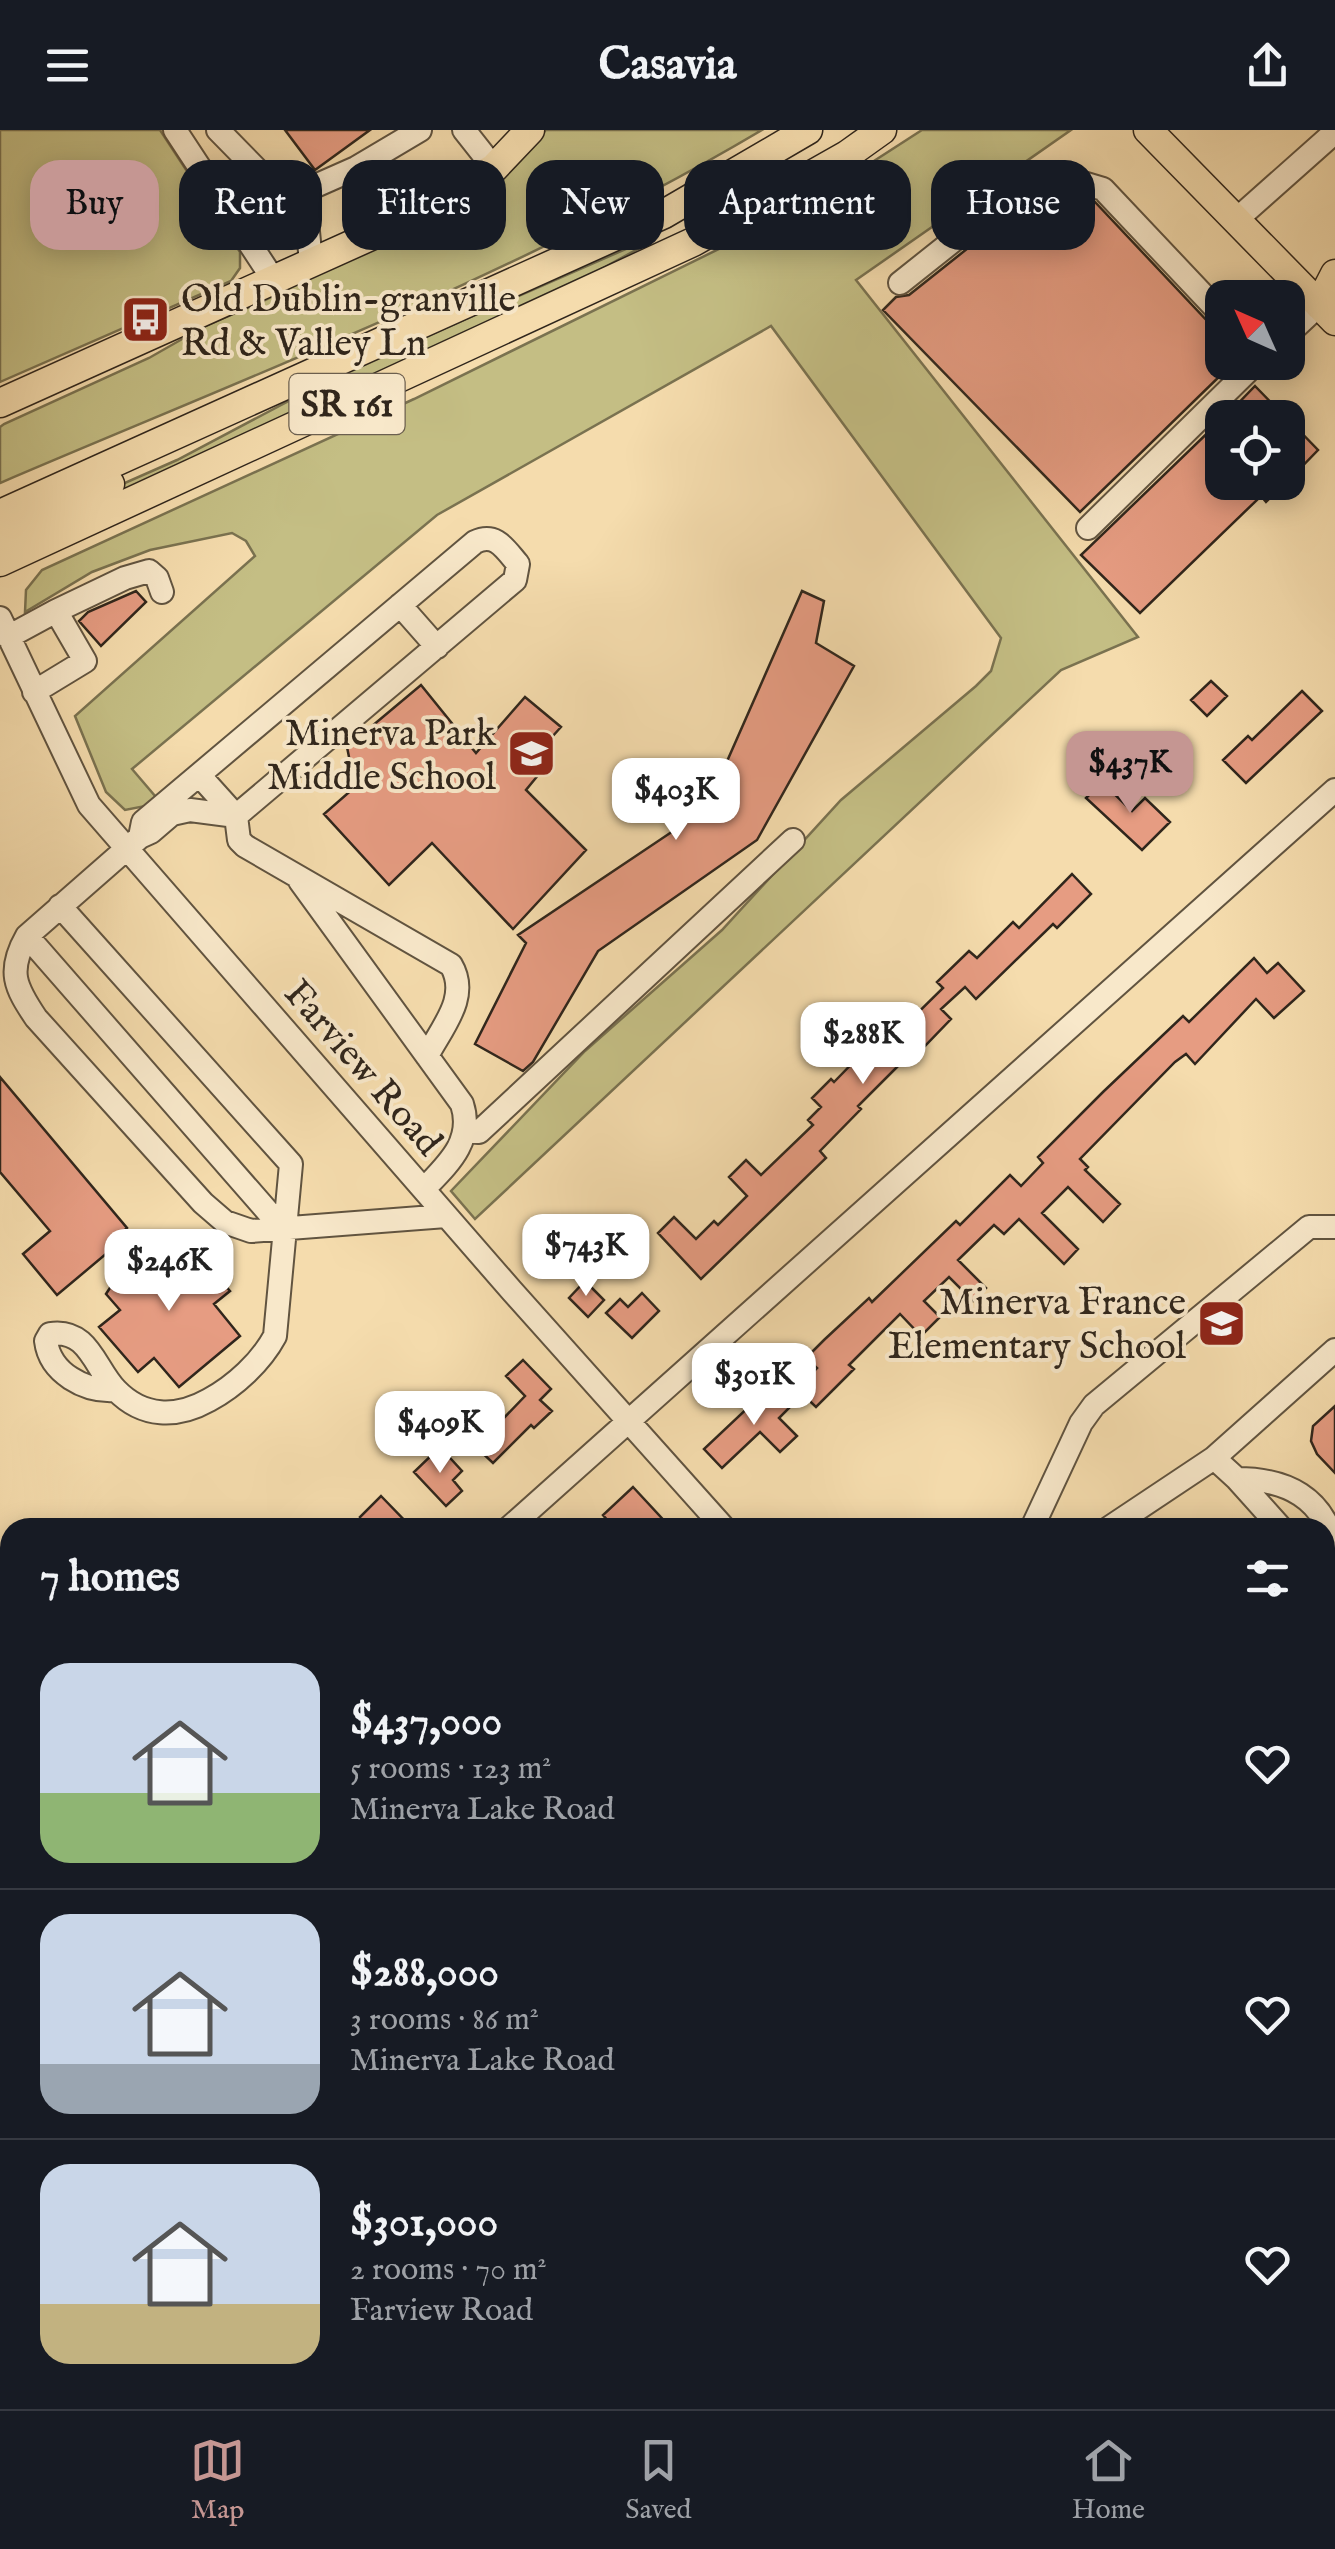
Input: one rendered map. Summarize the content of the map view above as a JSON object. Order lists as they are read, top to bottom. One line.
{"streets":{"main road":["SR 161"],"street":["Farview Road"]},"places":{"bus stop":["Old Dublin-granville Rd & Valley Ln"],"school or university":["Minerva Park Middle School","Minerva France Elementary School"]},"north":"top left","page":{"header":"Casavia","chip":["Buy","Rent","Filters","New","Apartment","House"],"price":["$437K","$403K","$288K","$743K","$246K","$301K","$409K"],"heading":"7 homes","list":[{"name":"$437,000","note":"5 rooms · 123 m² · Minerva Lake Road"},{"name":"$288,000","note":"3 rooms · 86 m² · Minerva Lake Road"},{"name":"$301,000","note":"2 rooms · 70 m² · Farview Road"}],"tabs":["Map","Saved","Home"]}}
